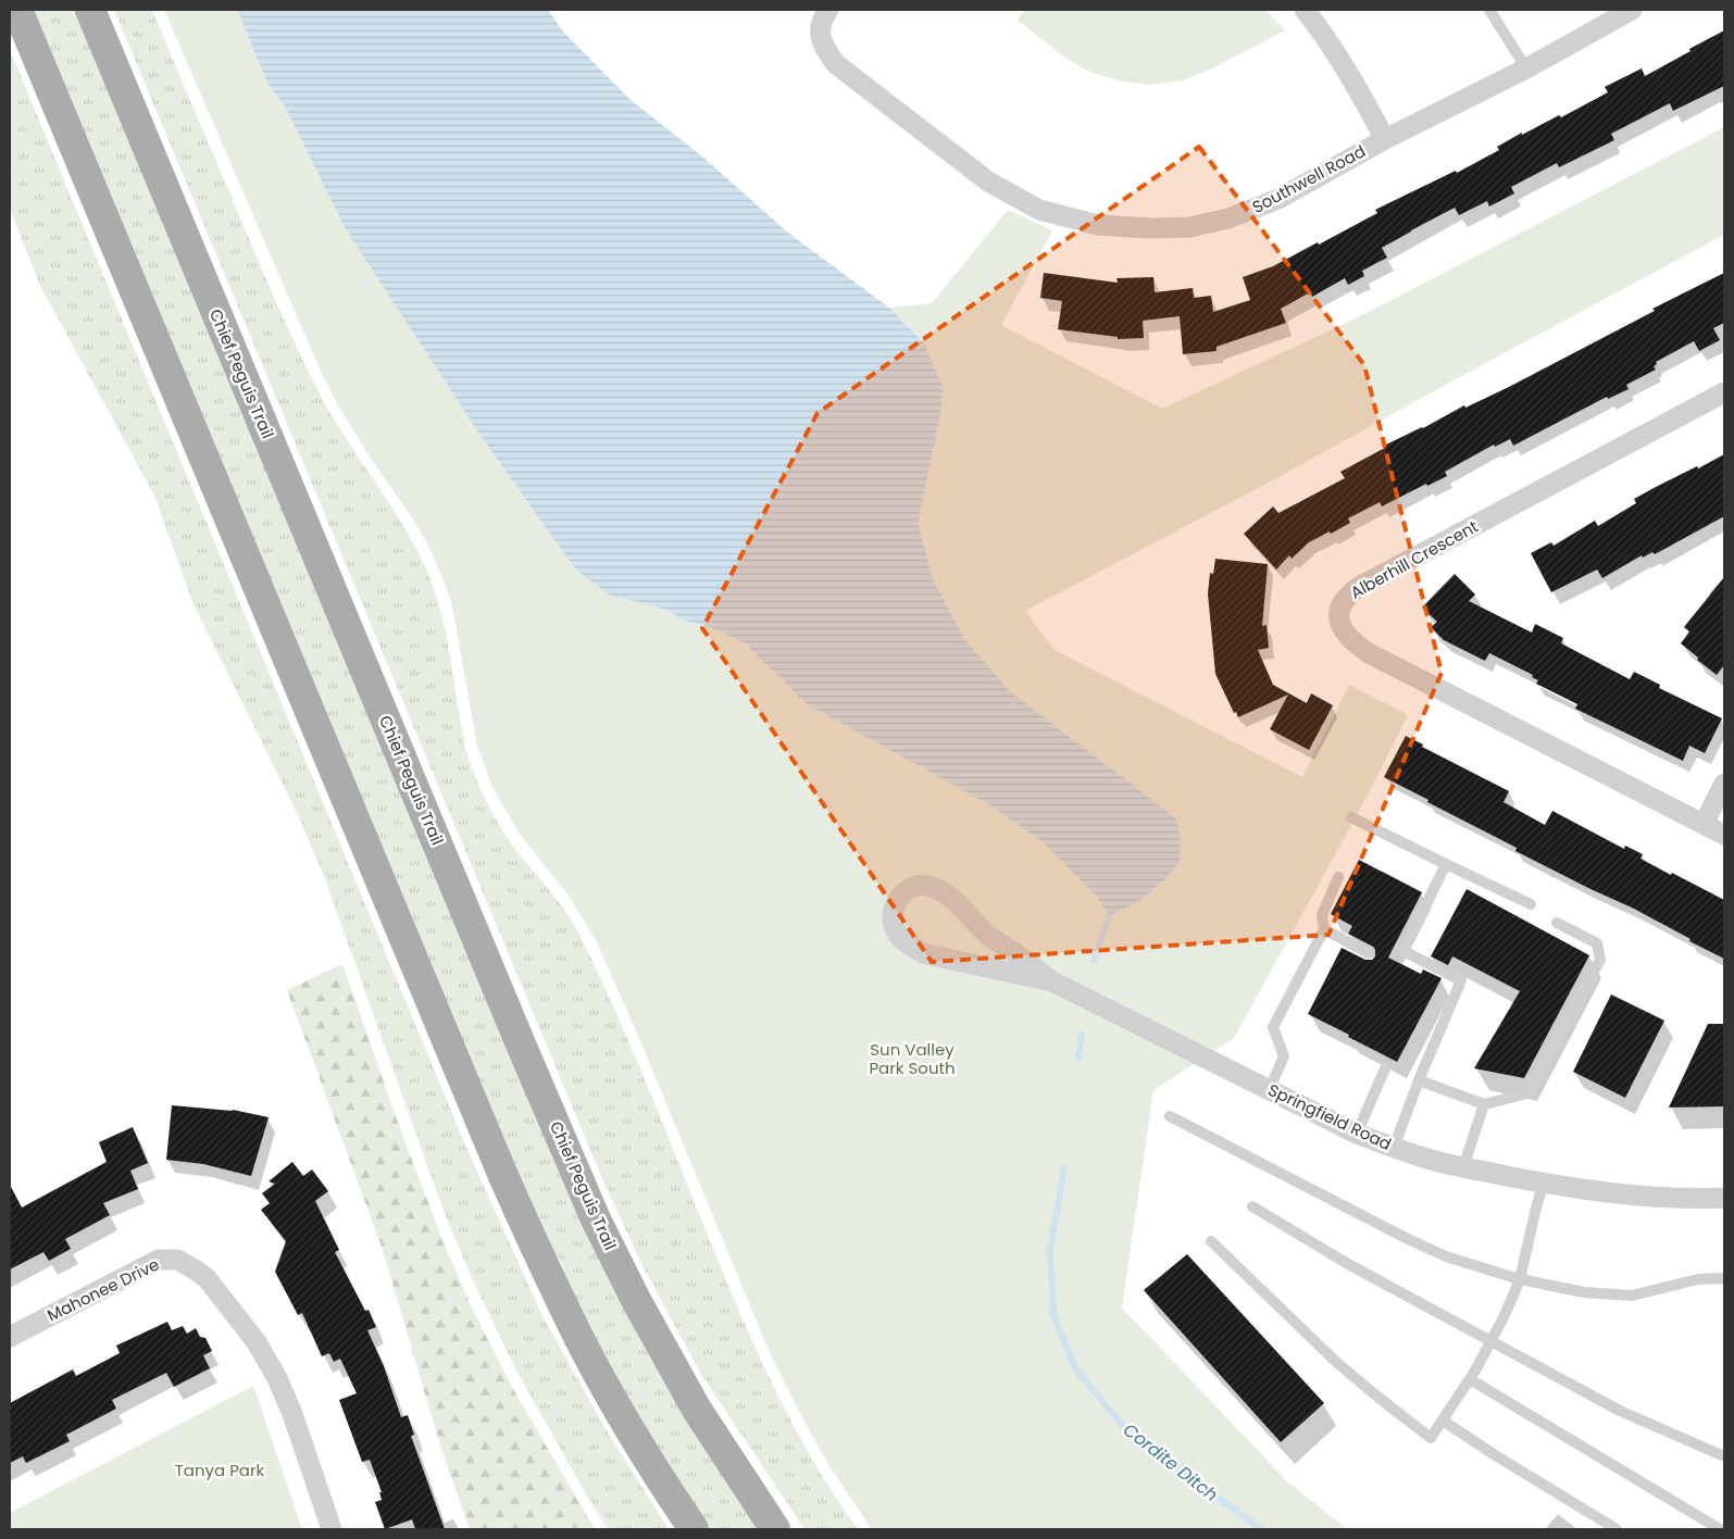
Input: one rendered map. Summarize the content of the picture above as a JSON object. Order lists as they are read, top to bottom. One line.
{"streets":{"main road":["Chief Peguis Trail"],"street":["Southwell Road","Alberhill Crescent","Springfield Road","Mahonee Drive"]},"water":["Cordite Ditch"],"parks":["Sun Valley Park South","Tanya Park"]}
